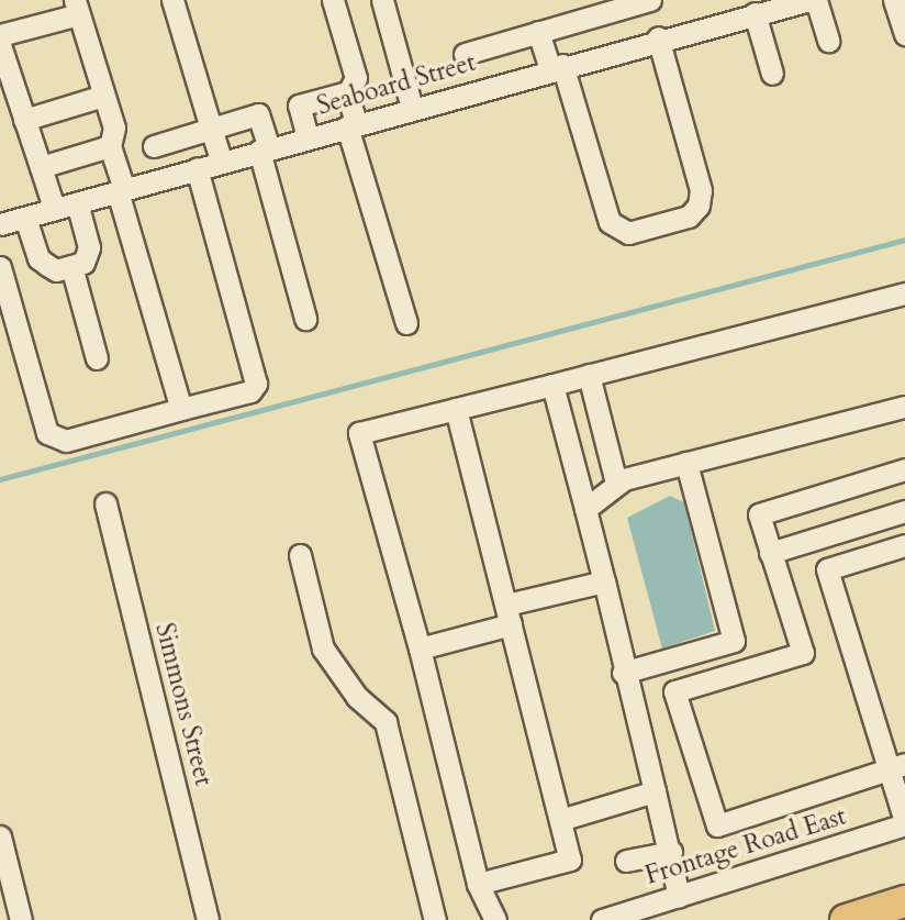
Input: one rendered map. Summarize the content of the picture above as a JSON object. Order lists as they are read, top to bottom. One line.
{"streets":{"street":["Seaboard Street","Simmons Street","Frontage Road East"]}}
